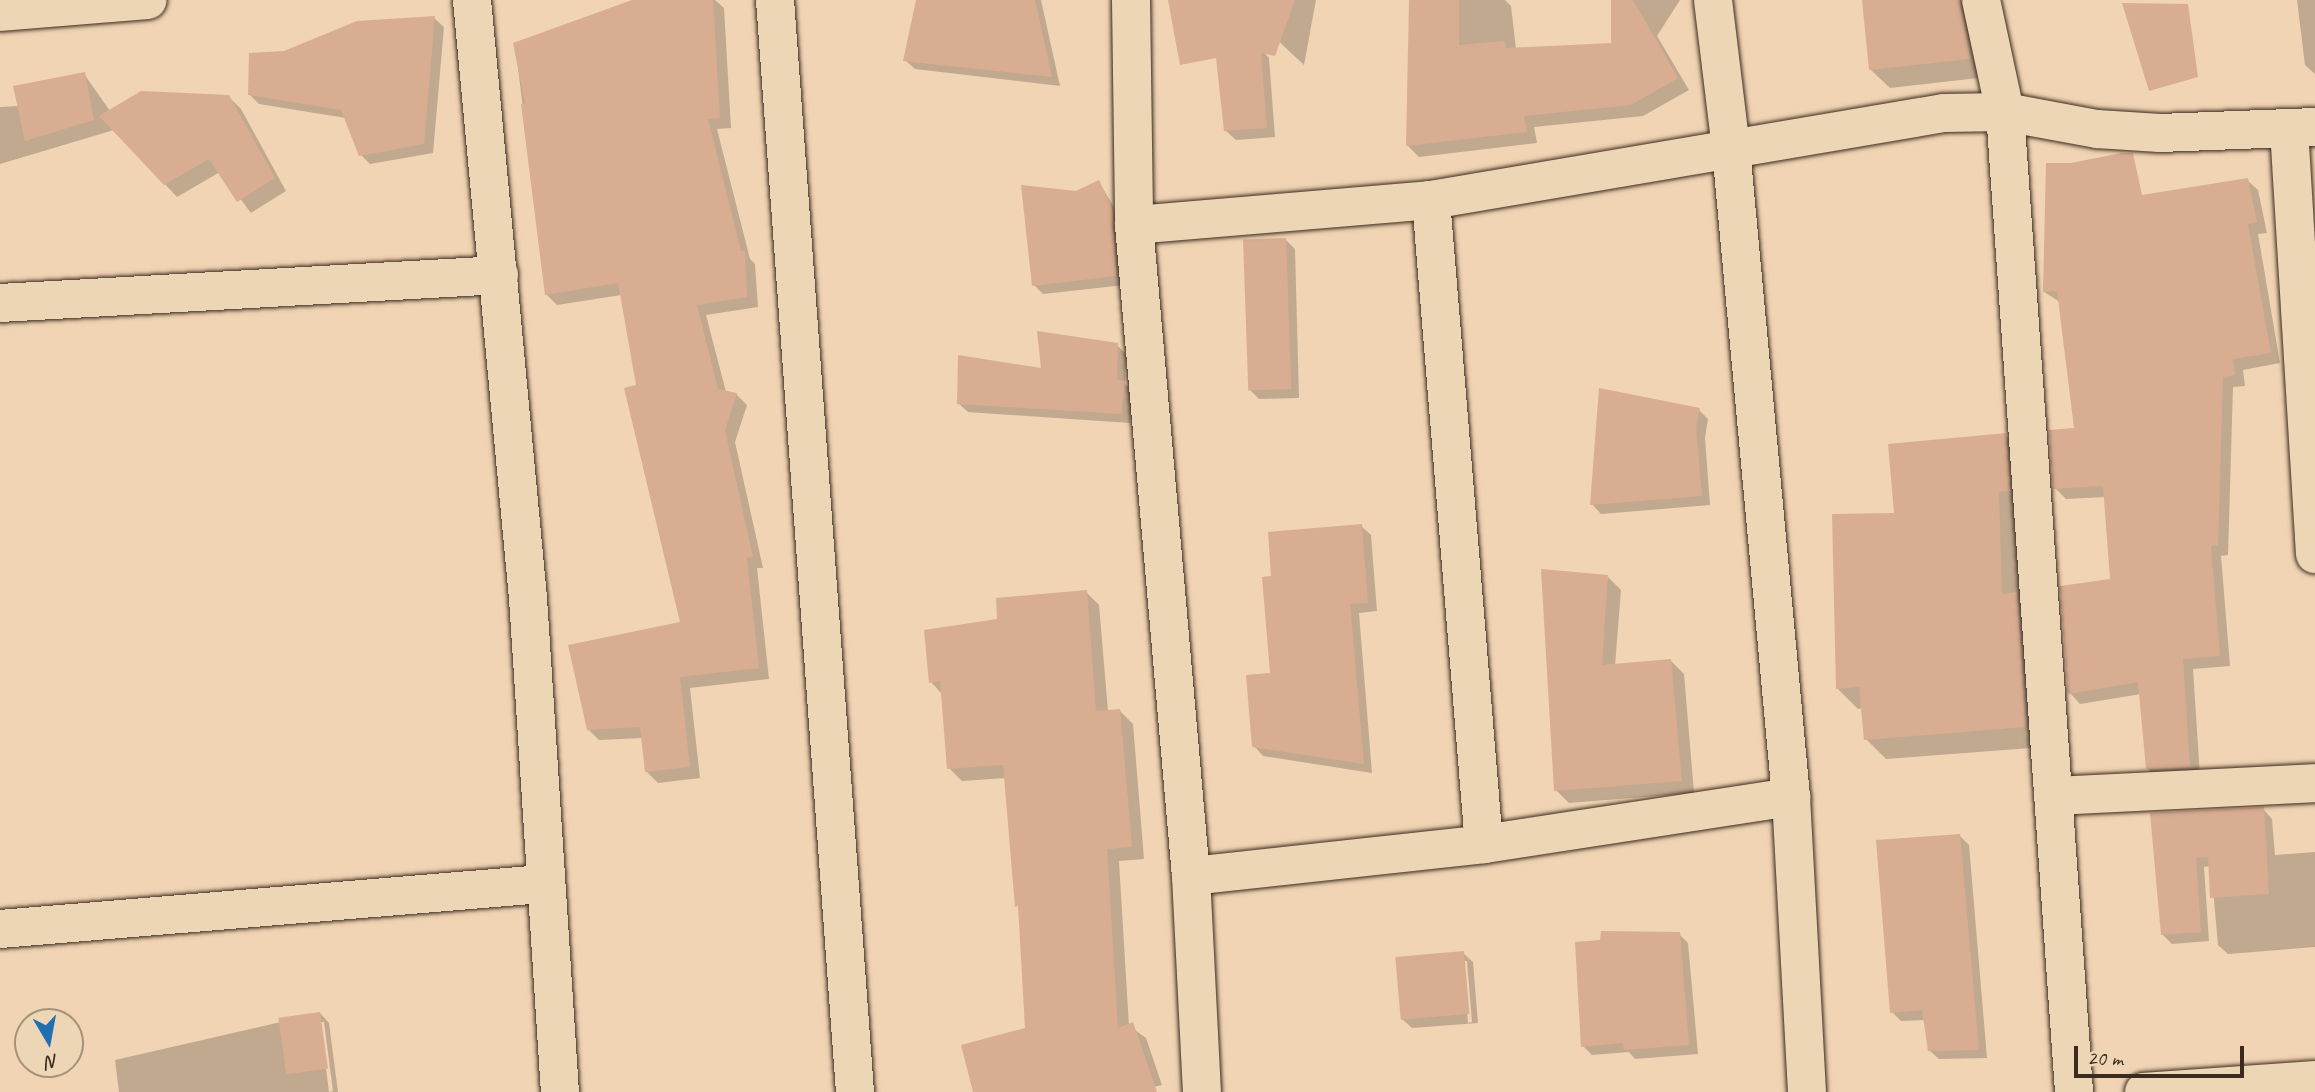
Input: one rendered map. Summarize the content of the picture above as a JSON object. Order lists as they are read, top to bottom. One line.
{"scale_bar":"20 m","north":"bottom"}
